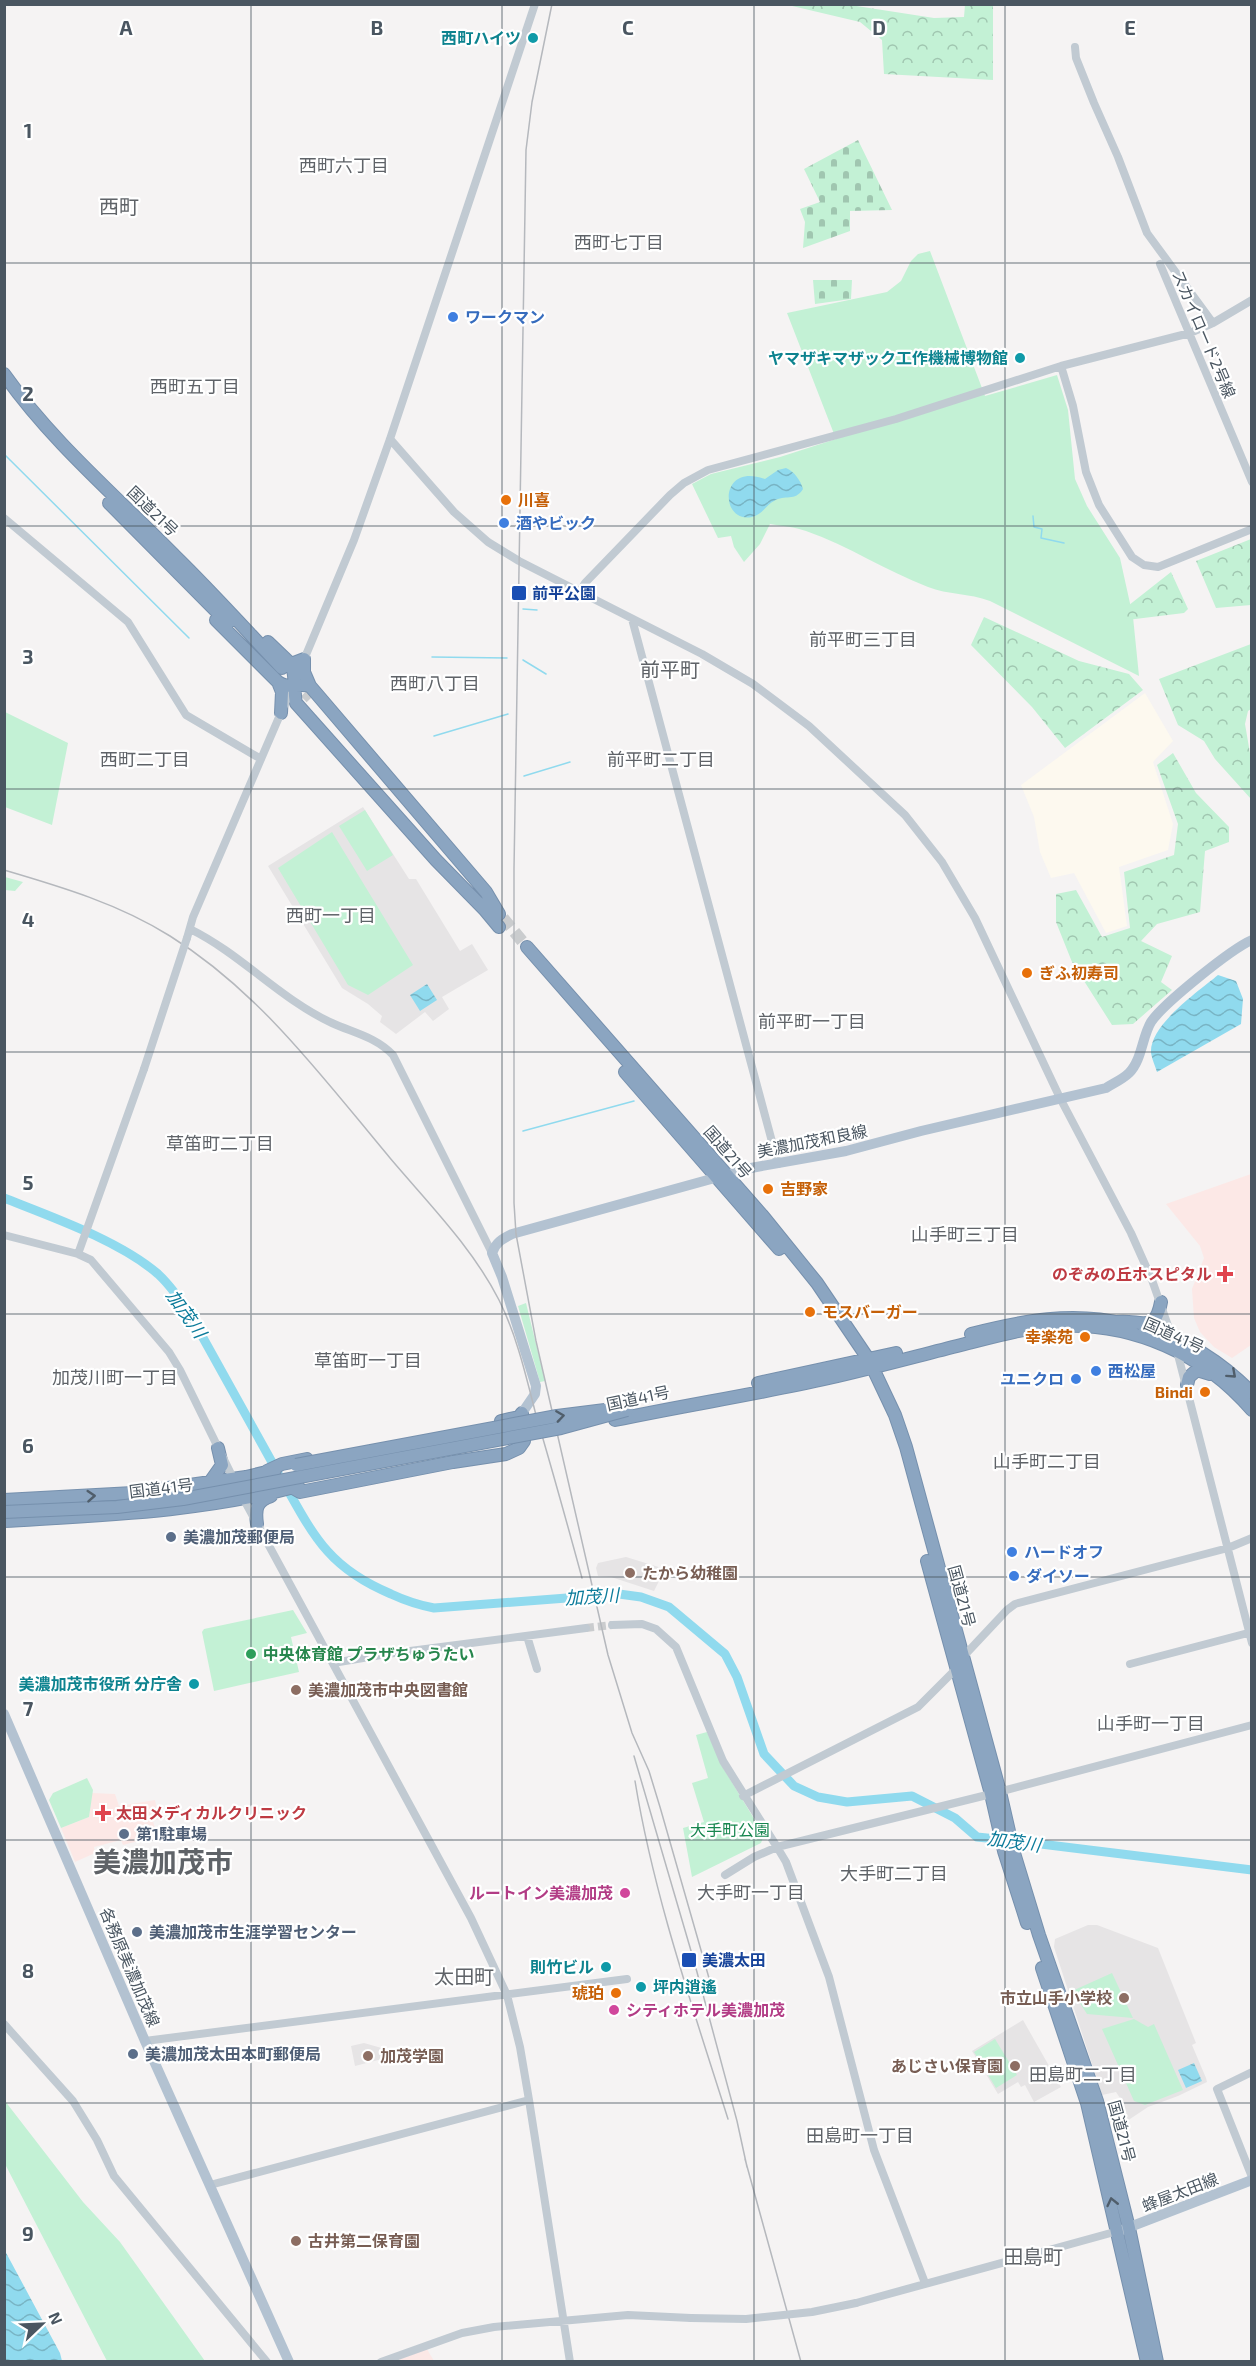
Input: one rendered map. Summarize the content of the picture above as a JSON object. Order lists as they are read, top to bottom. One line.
{"streets":{"highway":["国道21号","国道41号"],"main road":["美濃加茂和良線","各務原美濃加茂線","蜂屋太田線"],"street":["スカイロード2号線"]},"crossings":[["国道21号","美濃加茂和良線"],["国道21号","国道41号"],["国道21号","蜂屋太田線"]],"districts":["西町六丁目","西町","西町七丁目","西町五丁目","前平町三丁目","前平町","西町八丁目","西町二丁目","前平町二丁目","西町一丁目","前平町一丁目","草笛町二丁目","山手町三丁目","草笛町一丁目","加茂川町一丁目","山手町二丁目","山手町一丁目","美濃加茂市","大手町二丁目","大手町一丁目","太田町","田島町二丁目","田島町一丁目","田島町"],"water":["加茂川"],"parks":["大手町公園"],"places":{"other":["西町ハイツ","ワークマン","ヤマザキマザック工作機械博物館","川喜","酒やビック","ぎふ初寿司","吉野家","モスバーガー","幸楽苑","西松屋","ユニクロ","Bindi","美濃加茂郵便局","ハードオフ","たから幼稚園","ダイソー","中央体育館 プラザちゅうたい","美濃加茂市役所 分庁舎","美濃加茂市中央図書館","第1駐車場","ルートイン美濃加茂","美濃加茂市生涯学習センター","則竹ビル","坪内逍遙","琥珀","市立山手小学校","シティホテル美濃加茂","美濃加茂太田本町郵便局","加茂学園","あじさい保育園","古井第二保育園"],"transit":["前平公園","美濃太田"],"health":["のぞみの丘ホスピタル","太田メディカルクリニック"]},"north":"top right","grid":{"columns":["A","B","C","D","E"],"rows":["1","2","3","4","5","6","7","8","9"]}}
